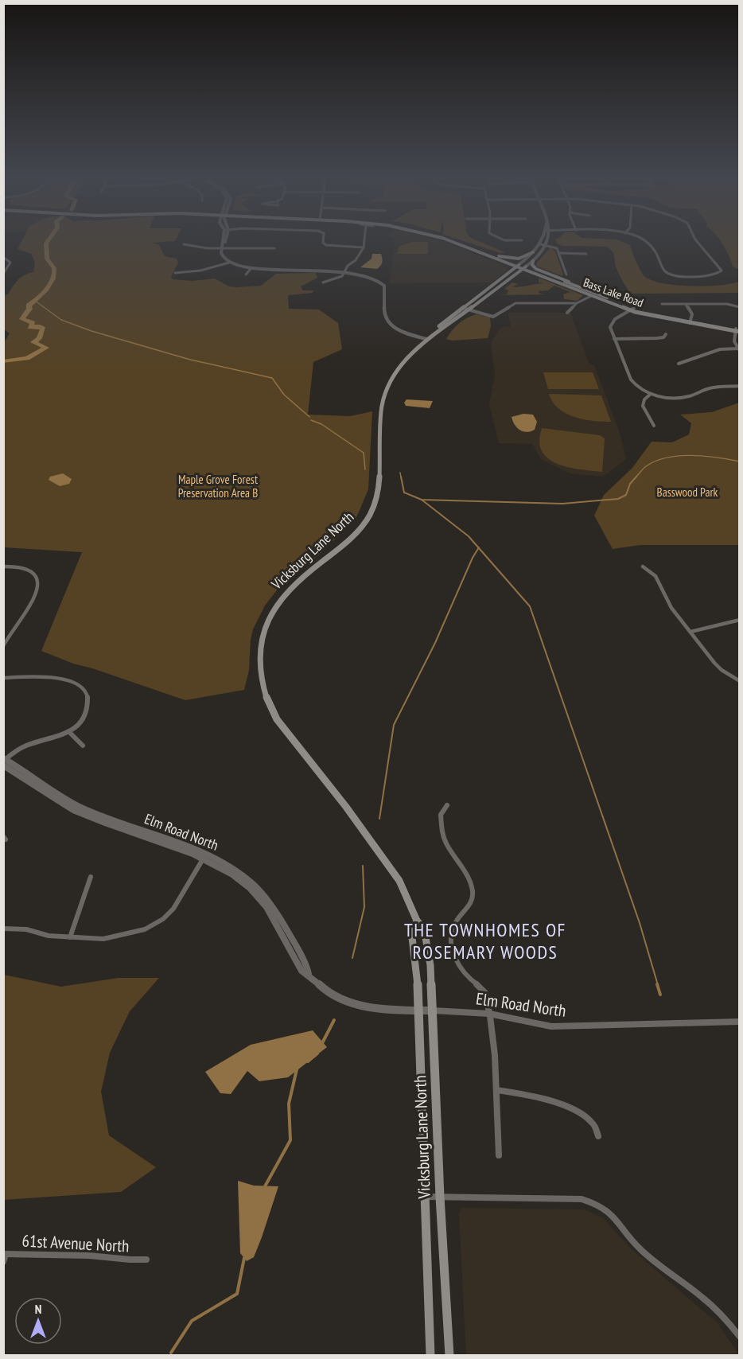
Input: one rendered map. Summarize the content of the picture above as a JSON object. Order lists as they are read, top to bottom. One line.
{"streets":{"main road":["Bass Lake Road","Vicksburg Lane North"],"street":["Elm Road North","61st Avenue North"]},"crossings":[["Bass Lake Road","Vicksburg Lane North"],["Vicksburg Lane North","Elm Road North"]],"districts":["THE TOWNHOMES OF ROSEMARY WOODS"],"parks":["Maple Grove Forest Preservation Area B","Basswood Park"],"north":"top"}
